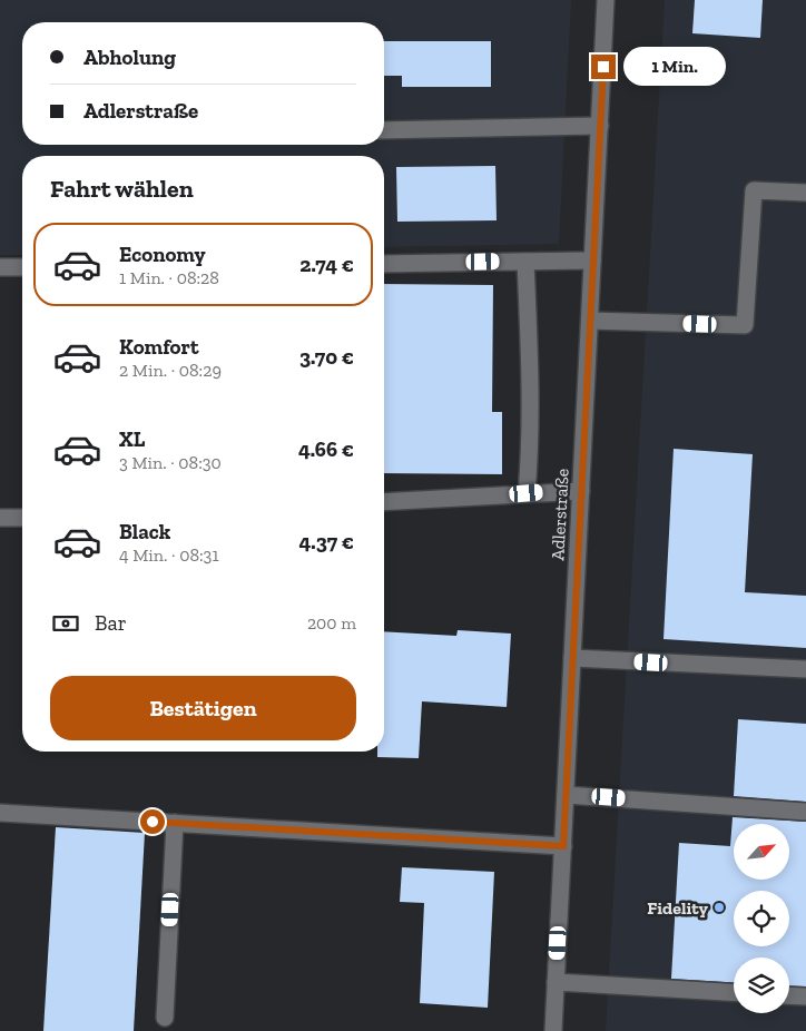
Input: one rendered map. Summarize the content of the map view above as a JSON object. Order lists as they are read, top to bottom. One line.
{"streets":{"street":["Adlerstraße"]},"places":["Fidelity"],"north":"top right","page":{"banner":["Abholung","Adlerstraße"],"bubble":"1 Min.","heading":"Fahrt wählen","list":[{"name":"Economy","note":"1 Min. · 08:28","value":"2.74 €"},{"name":"Komfort","note":"2 Min. · 08:29","value":"3.70 €"},{"name":"XL","note":"3 Min. · 08:30","value":"4.66 €"},{"name":"Black","note":"4 Min. · 08:31","value":"4.37 €"}],"pay":["Bar","200 m"],"buttons":"Bestätigen"}}
